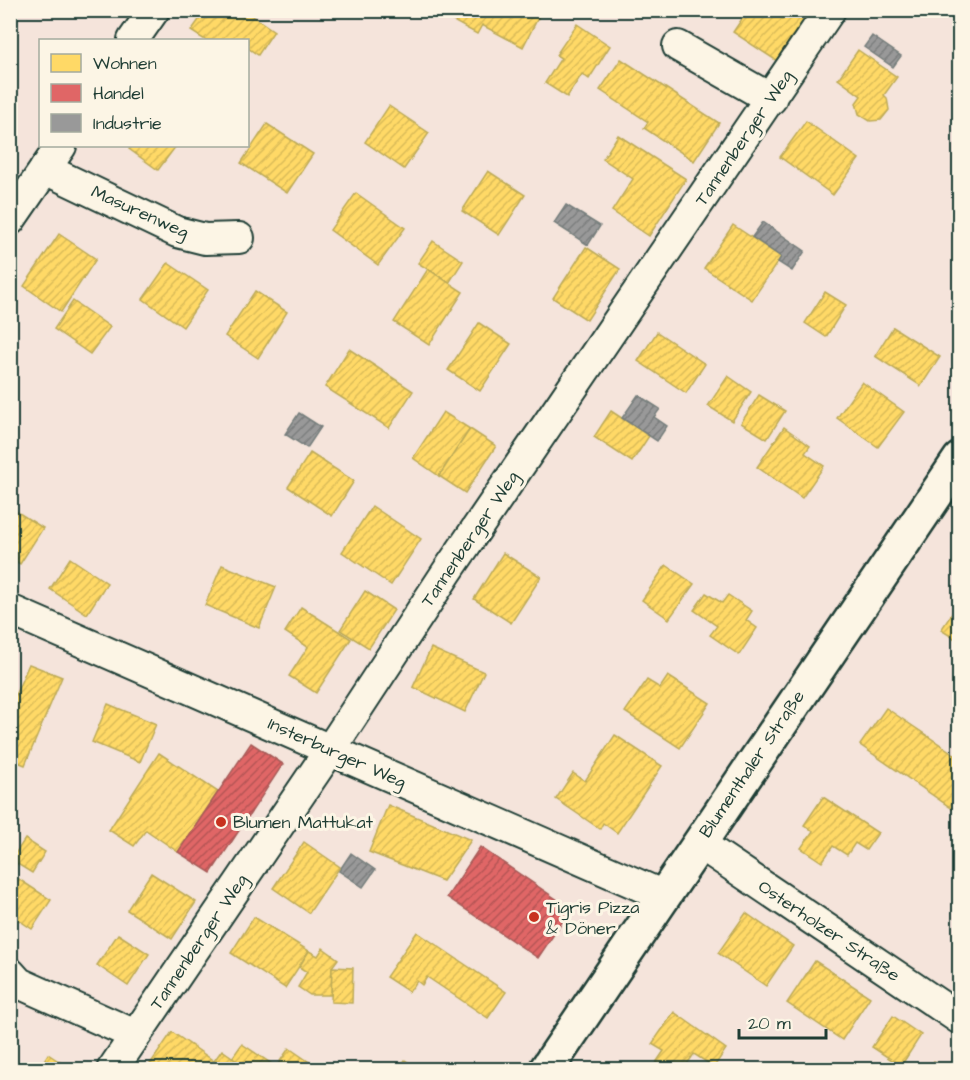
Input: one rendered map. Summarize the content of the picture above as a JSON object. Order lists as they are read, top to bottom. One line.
{"streets":{"main road":["Blumenthaler Straße"],"street":["Tannenberger Weg","Masurenweg","Insterburger Weg","Osterholzer Straße"]},"crossings":[["Tannenberger Weg","Insterburger Weg"],["Insterburger Weg","Blumenthaler Straße"],["Blumenthaler Straße","Osterholzer Straße"]],"places":["Blumen Mattukat","Tigris Pizza & Döner"],"legend":["Wohnen","Handel","Industrie"],"scale_bar":"20 m"}
